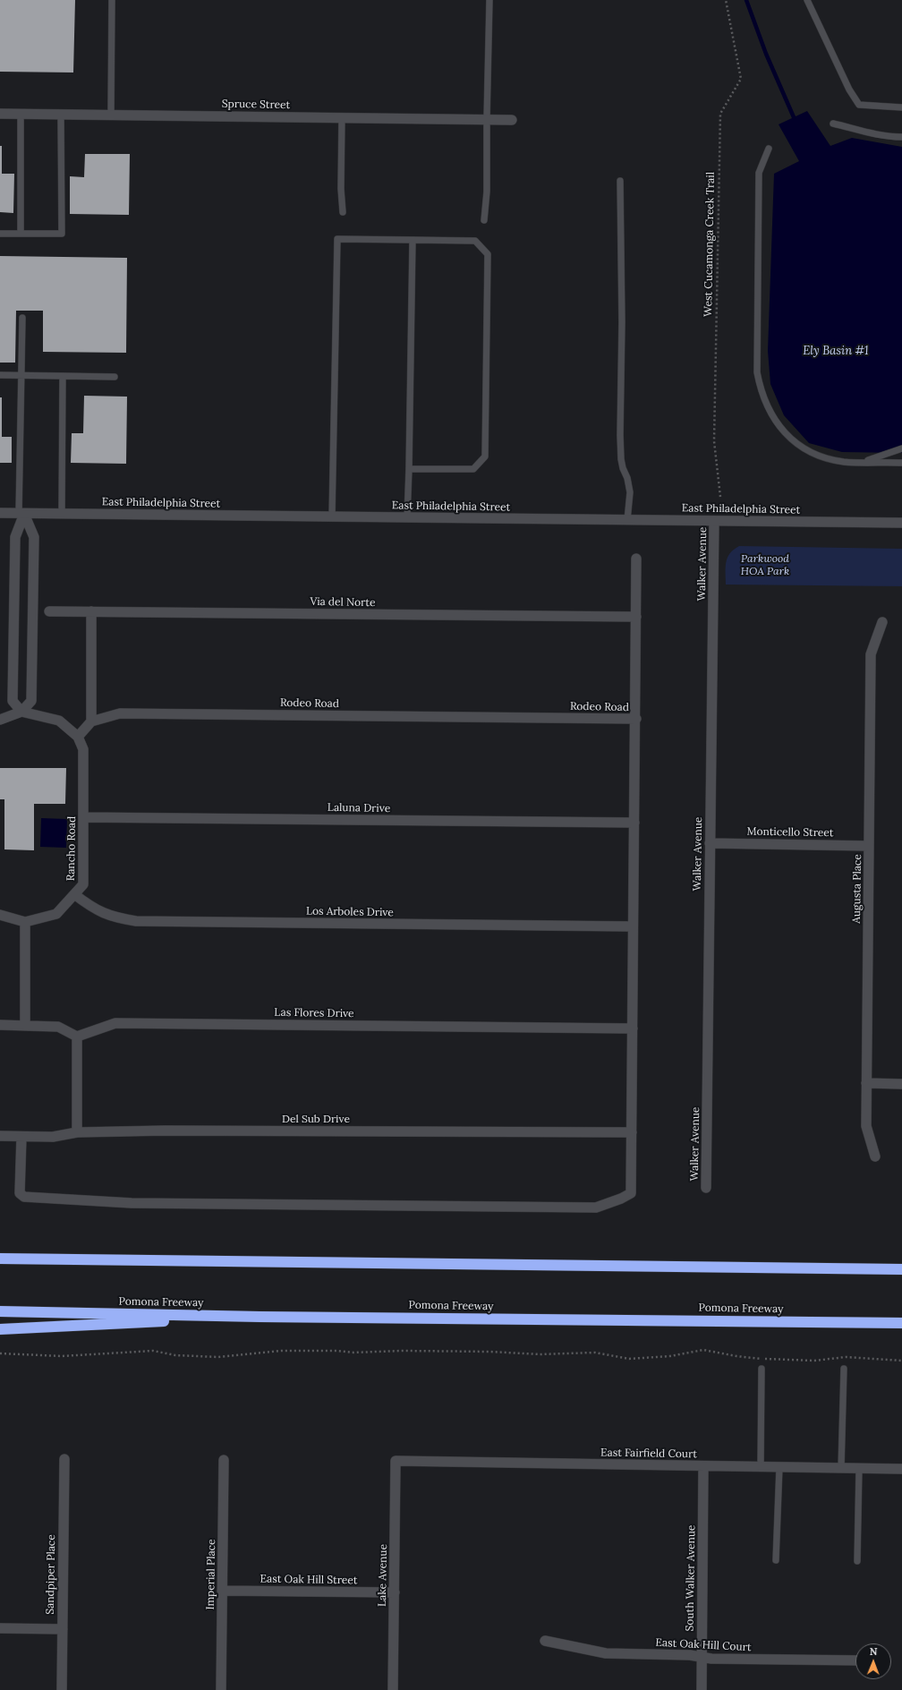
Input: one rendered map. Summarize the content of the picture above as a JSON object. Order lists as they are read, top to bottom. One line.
{"streets":{"highway":["Pomona Freeway"],"street":["Spruce Street","East Philadelphia Street","Walker Avenue","Via del Norte","Rodeo Road","Laluna Drive","Monticello Street","Rancho Road","Augusta Place","Los Arboles Drive","Las Flores Drive","Del Sub Drive","East Fairfield Court","Sandpiper Place","Imperial Place","Lake Avenue","South Walker Avenue","East Oak Hill Street","East Oak Hill Court"],"path":["West Cucamonga Creek Trail"]},"crossings":[["East Philadelphia Street","Walker Avenue"],["Walker Avenue","Monticello Street"],["Laluna Drive","Rancho Road"],["Monticello Street","Augusta Place"],["Rancho Road","Los Arboles Drive"],["East Fairfield Court","Lake Avenue"],["East Fairfield Court","South Walker Avenue"],["Imperial Place","East Oak Hill Street"],["Lake Avenue","East Oak Hill Street"],["South Walker Avenue","East Oak Hill Court"]],"water":["Ely Basin #1"],"parks":["Parkwood HOA Park"],"north":"top"}
